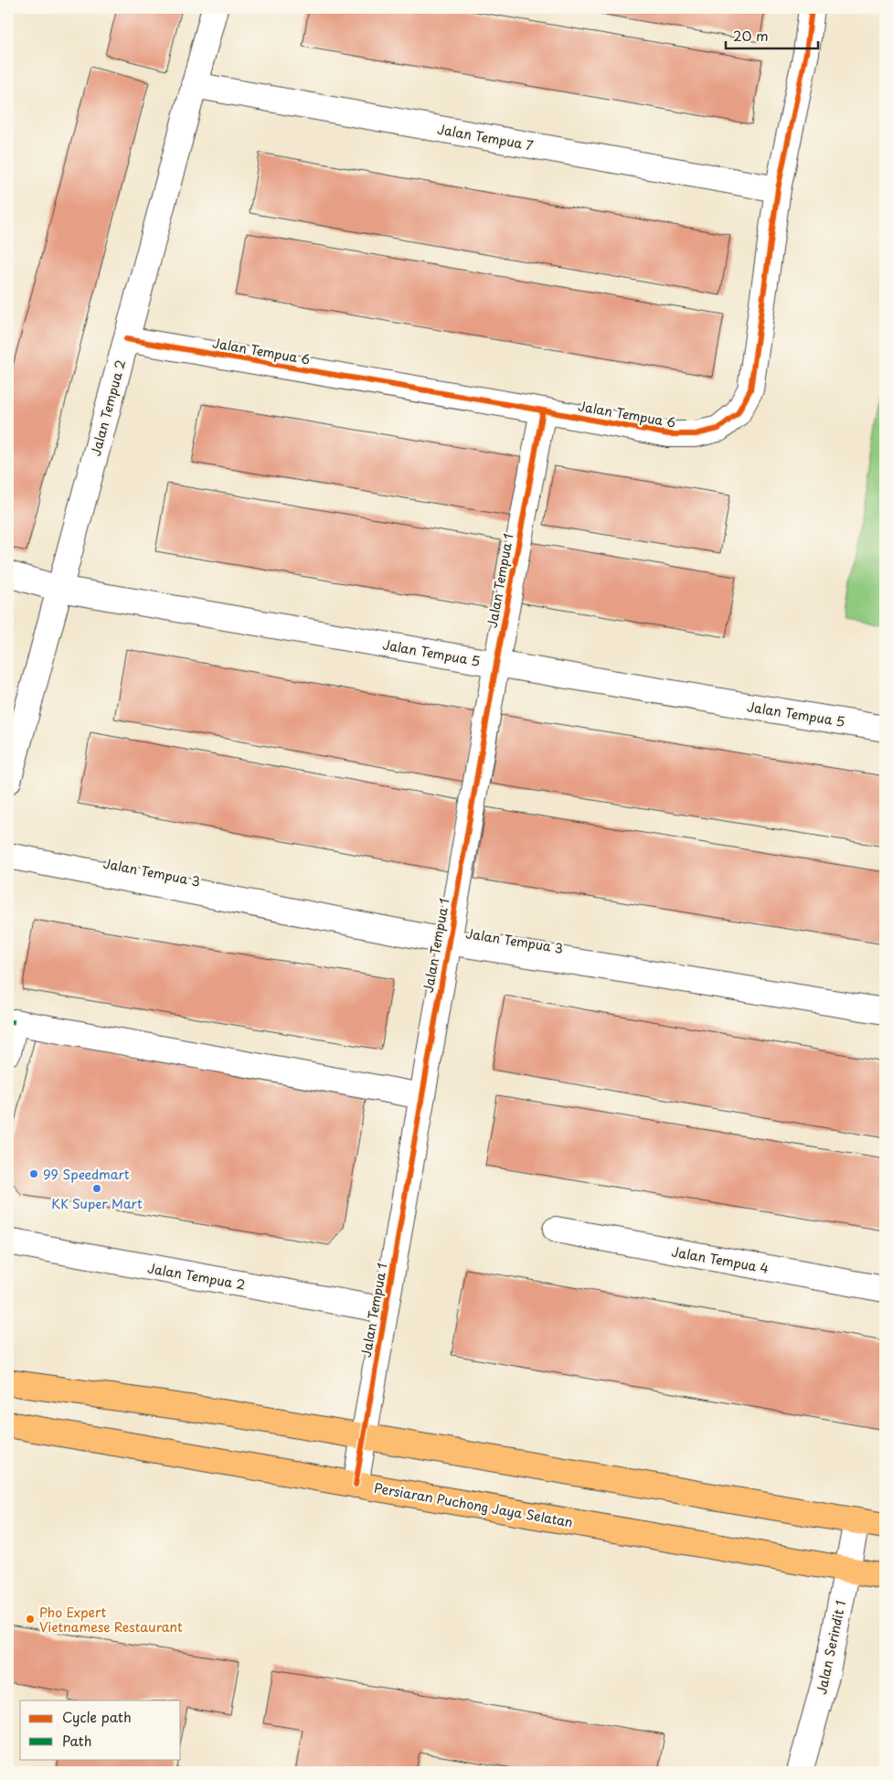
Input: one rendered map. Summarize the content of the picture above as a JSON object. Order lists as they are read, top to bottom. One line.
{"streets":{"main road":["Persiaran Puchong Jaya Selatan"],"street":["Jalan Tempua 7","Jalan Tempua 6","Jalan Tempua 2","Jalan Tempua 1","Jalan Tempua 5","Jalan Tempua 3","Jalan Tempua 4","Jalan Serindit 1"]},"crossings":[["Jalan Tempua 7","Jalan Tempua 6"],["Jalan Tempua 7","Jalan Tempua 2"],["Jalan Tempua 6","Jalan Tempua 2"],["Jalan Tempua 6","Jalan Tempua 1"],["Jalan Tempua 2","Jalan Tempua 1"],["Jalan Tempua 2","Jalan Tempua 5"],["Jalan Tempua 1","Jalan Tempua 5"],["Jalan Tempua 1","Jalan Tempua 3"],["Jalan Tempua 1","Persiaran Puchong Jaya Selatan"],["Persiaran Puchong Jaya Selatan","Jalan Serindit 1"]],"places":["99 Speedmart","KK Super Mart","Pho Expert Vietnamese Restaurant"],"legend":["Cycle path","Path"],"scale_bar":"20 m"}
